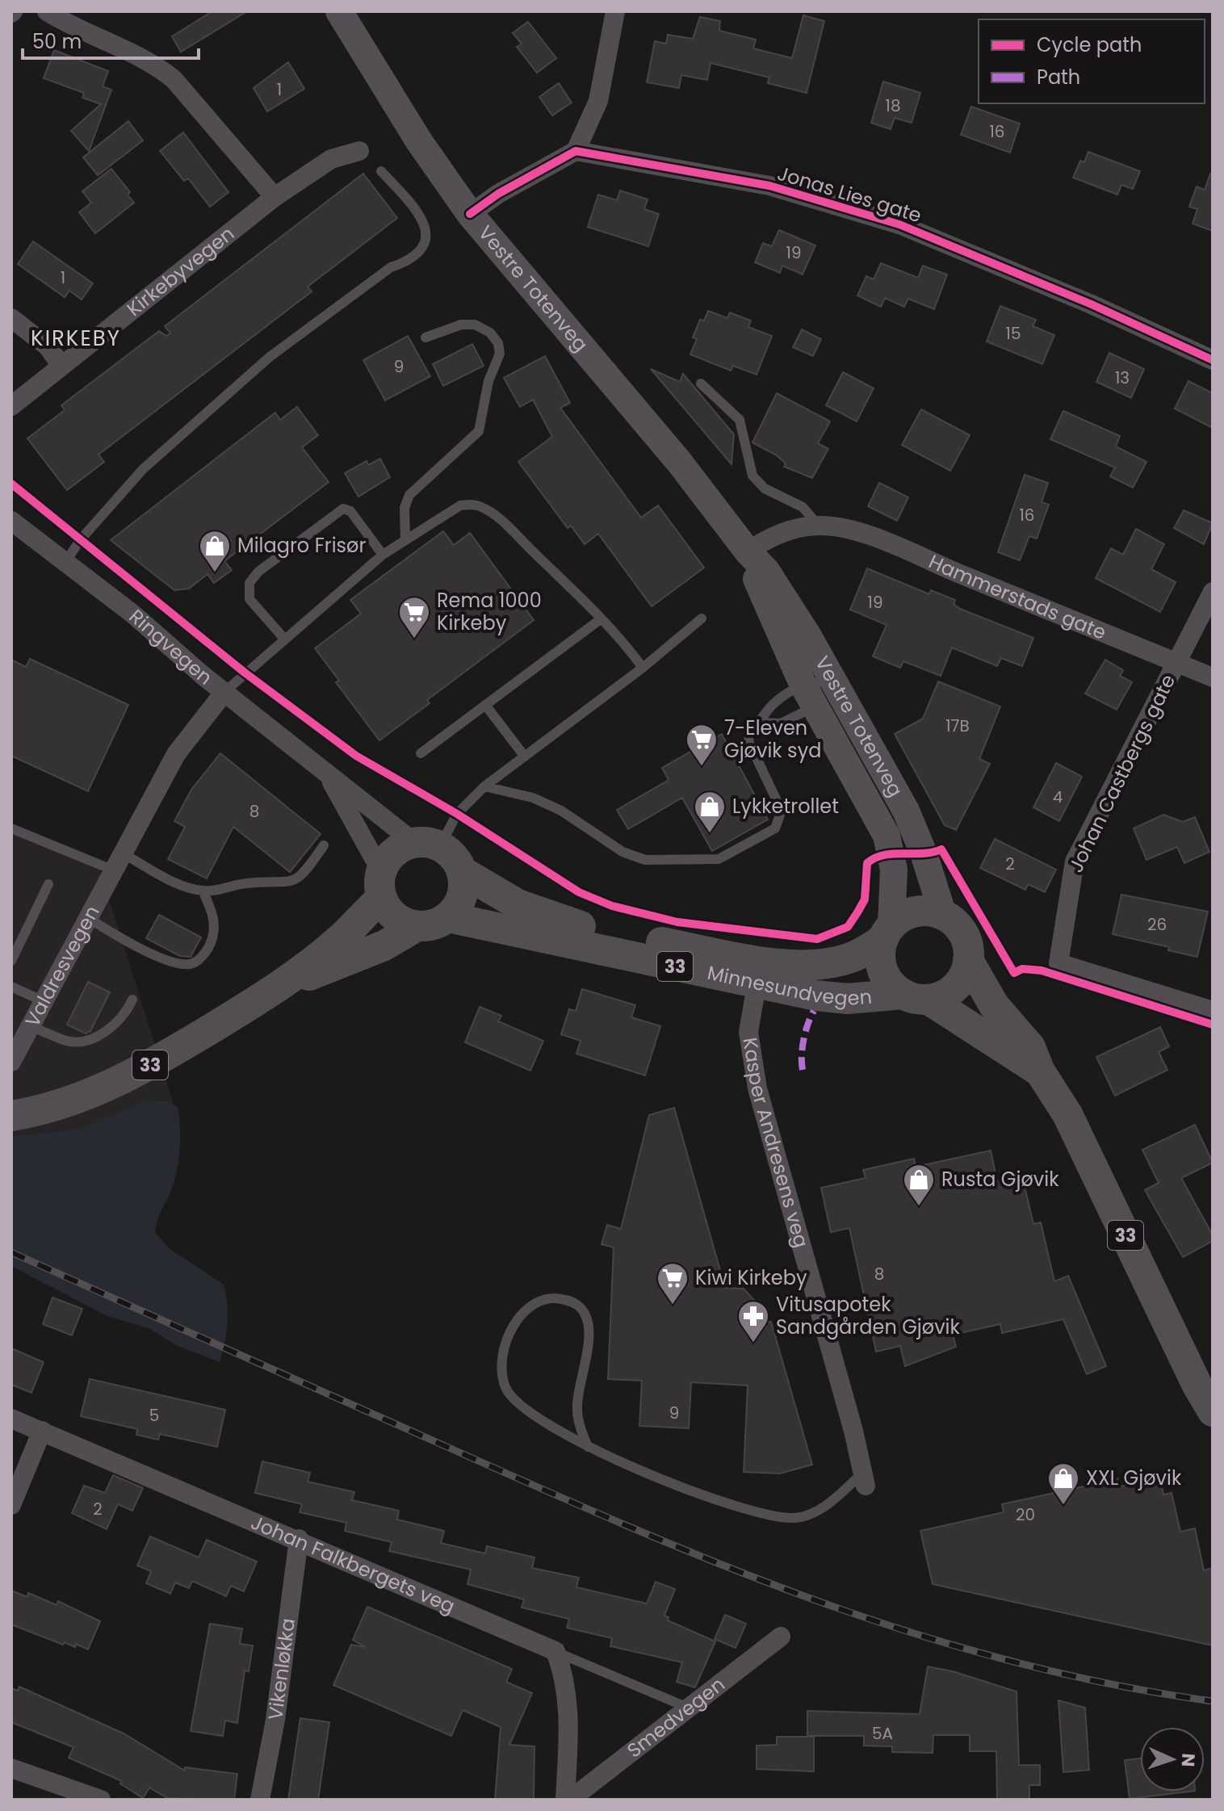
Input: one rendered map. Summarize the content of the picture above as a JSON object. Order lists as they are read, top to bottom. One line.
{"streets":{"main road":["Vestre Totenveg","33","Minnesundvegen"],"street":["Jonas Lies gate","Kirkebyvegen","Hammerstads gate","Ringvegen","Johan Castbergs gate","Valdresvegen","Kasper Andresens veg","Johan Falkbergets veg","Vikenløkka","Smedvegen"]},"crossings":[["Vestre Totenveg","Hammerstads gate"],["Vestre Totenveg","33"],["Vestre Totenveg","Minnesundvegen"],["Hammerstads gate","Johan Castbergs gate"],["Ringvegen","Valdresvegen"],["Ringvegen","Minnesundvegen"],["33","Minnesundvegen"],["Minnesundvegen","Kasper Andresens veg"],["Johan Falkbergets veg","Vikenløkka"]],"districts":["KIRKEBY"],"places":{"shop":["Milagro Frisør","Lykketrollet","Rusta Gjøvik","XXL Gjøvik"],"supermarket":["Rema 1000 Kirkeby","7-Eleven Gjøvik syd","Kiwi Kirkeby"],"pharmacy":["Vitusapotek Sandgården Gjøvik"]},"house_numbers":["1","18","16","19","1","15","9","13","16","19","17B","4","8","2","26","8","9","5","2","20","5A"],"legend":["Cycle path","Path"],"scale_bar":"50 m","north":"right"}
